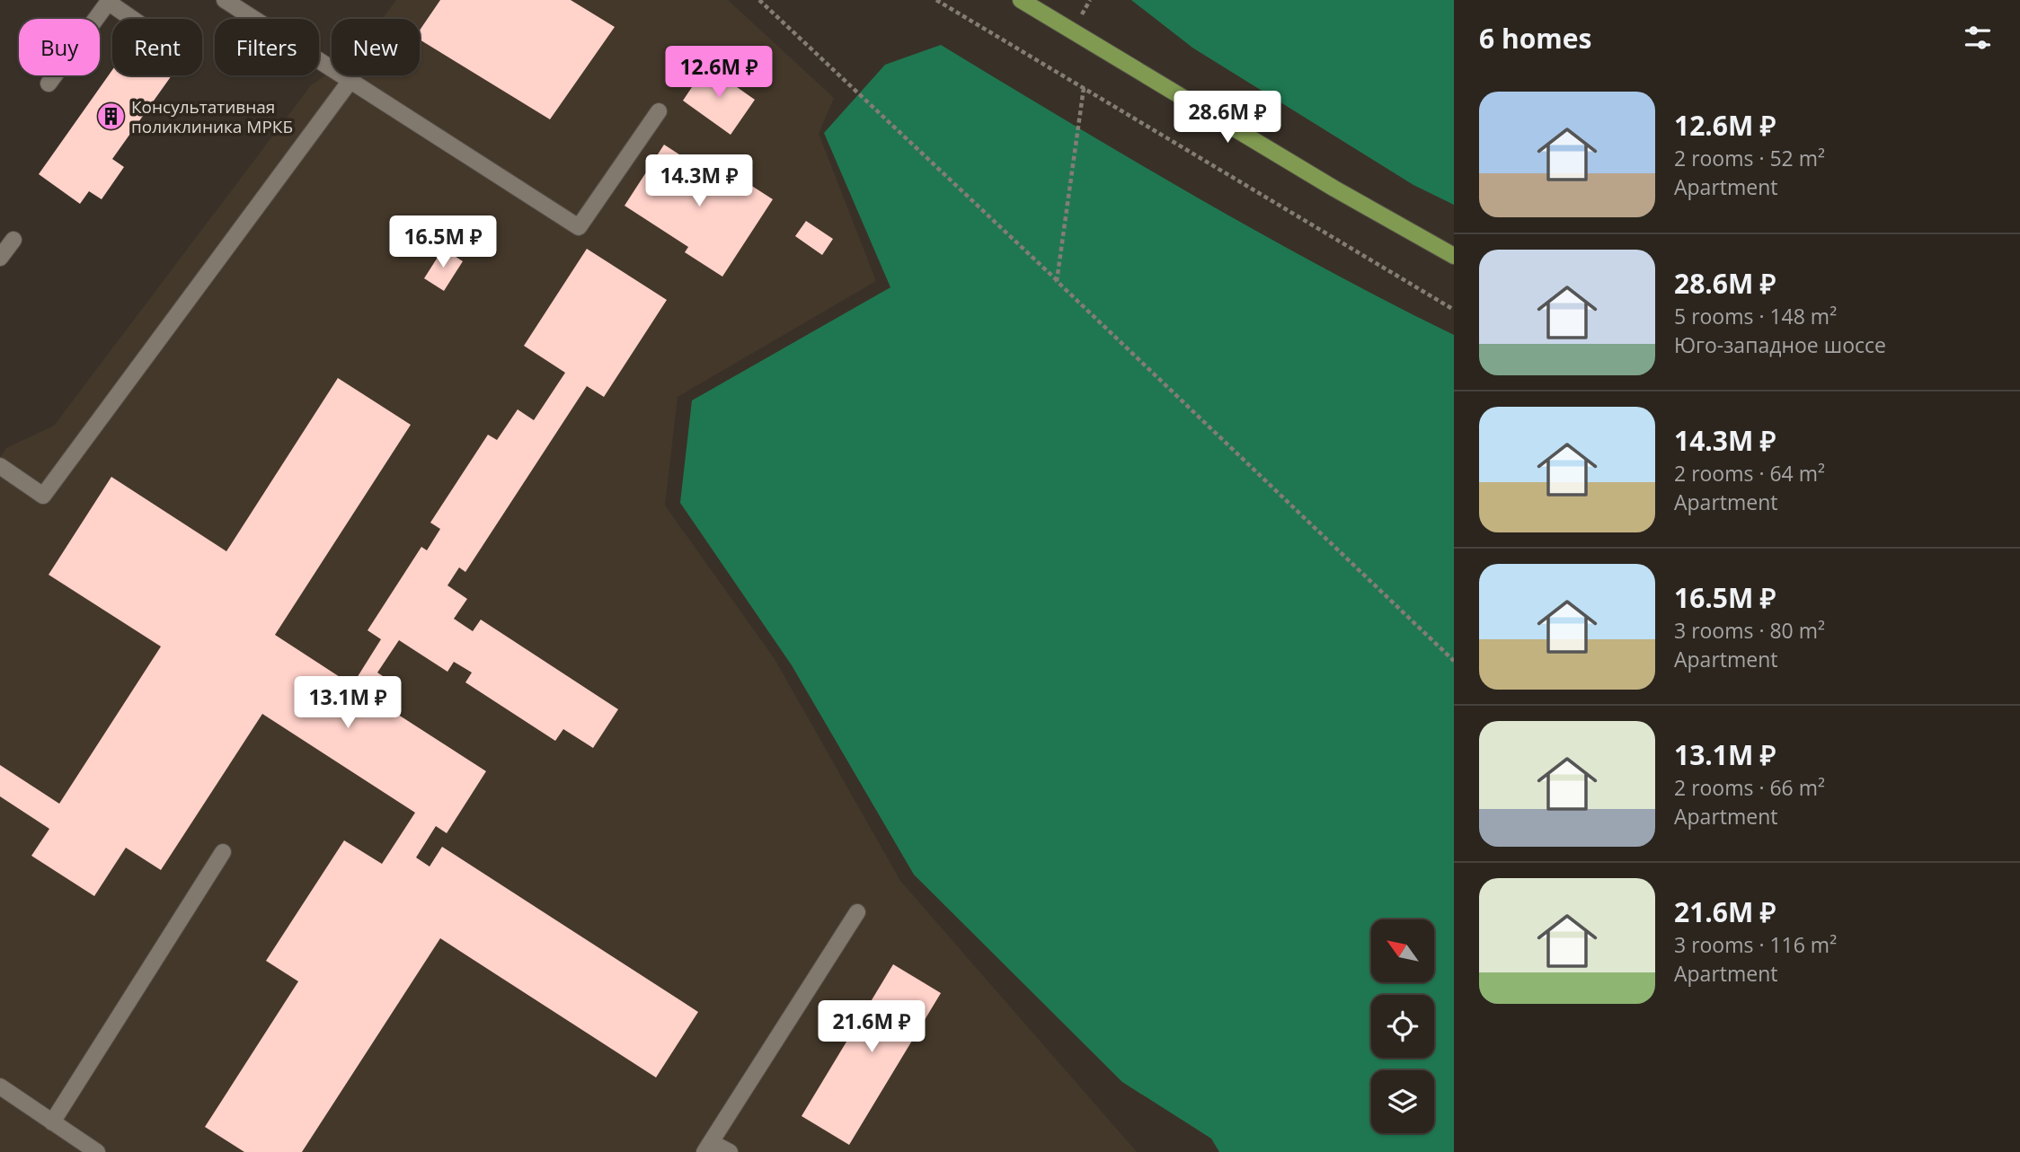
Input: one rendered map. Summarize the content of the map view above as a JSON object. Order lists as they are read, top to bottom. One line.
{"places":{"building":["Консультативная поликлиника МРКБ"]},"north":"top left","page":{"heading":"6 homes","chip":["Buy","Rent","Filters","New"],"price":["12.6M ₽","28.6M ₽","14.3M ₽","16.5M ₽","13.1M ₽","21.6M ₽"],"list":[{"name":"12.6M ₽","note":"2 rooms · 52 m² · Apartment"},{"name":"28.6M ₽","note":"5 rooms · 148 m² · Юго-западное шоссе"},{"name":"14.3M ₽","note":"2 rooms · 64 m² · Apartment"},{"name":"16.5M ₽","note":"3 rooms · 80 m² · Apartment"},{"name":"13.1M ₽","note":"2 rooms · 66 m² · Apartment"},{"name":"21.6M ₽","note":"3 rooms · 116 m² · Apartment"}]}}
